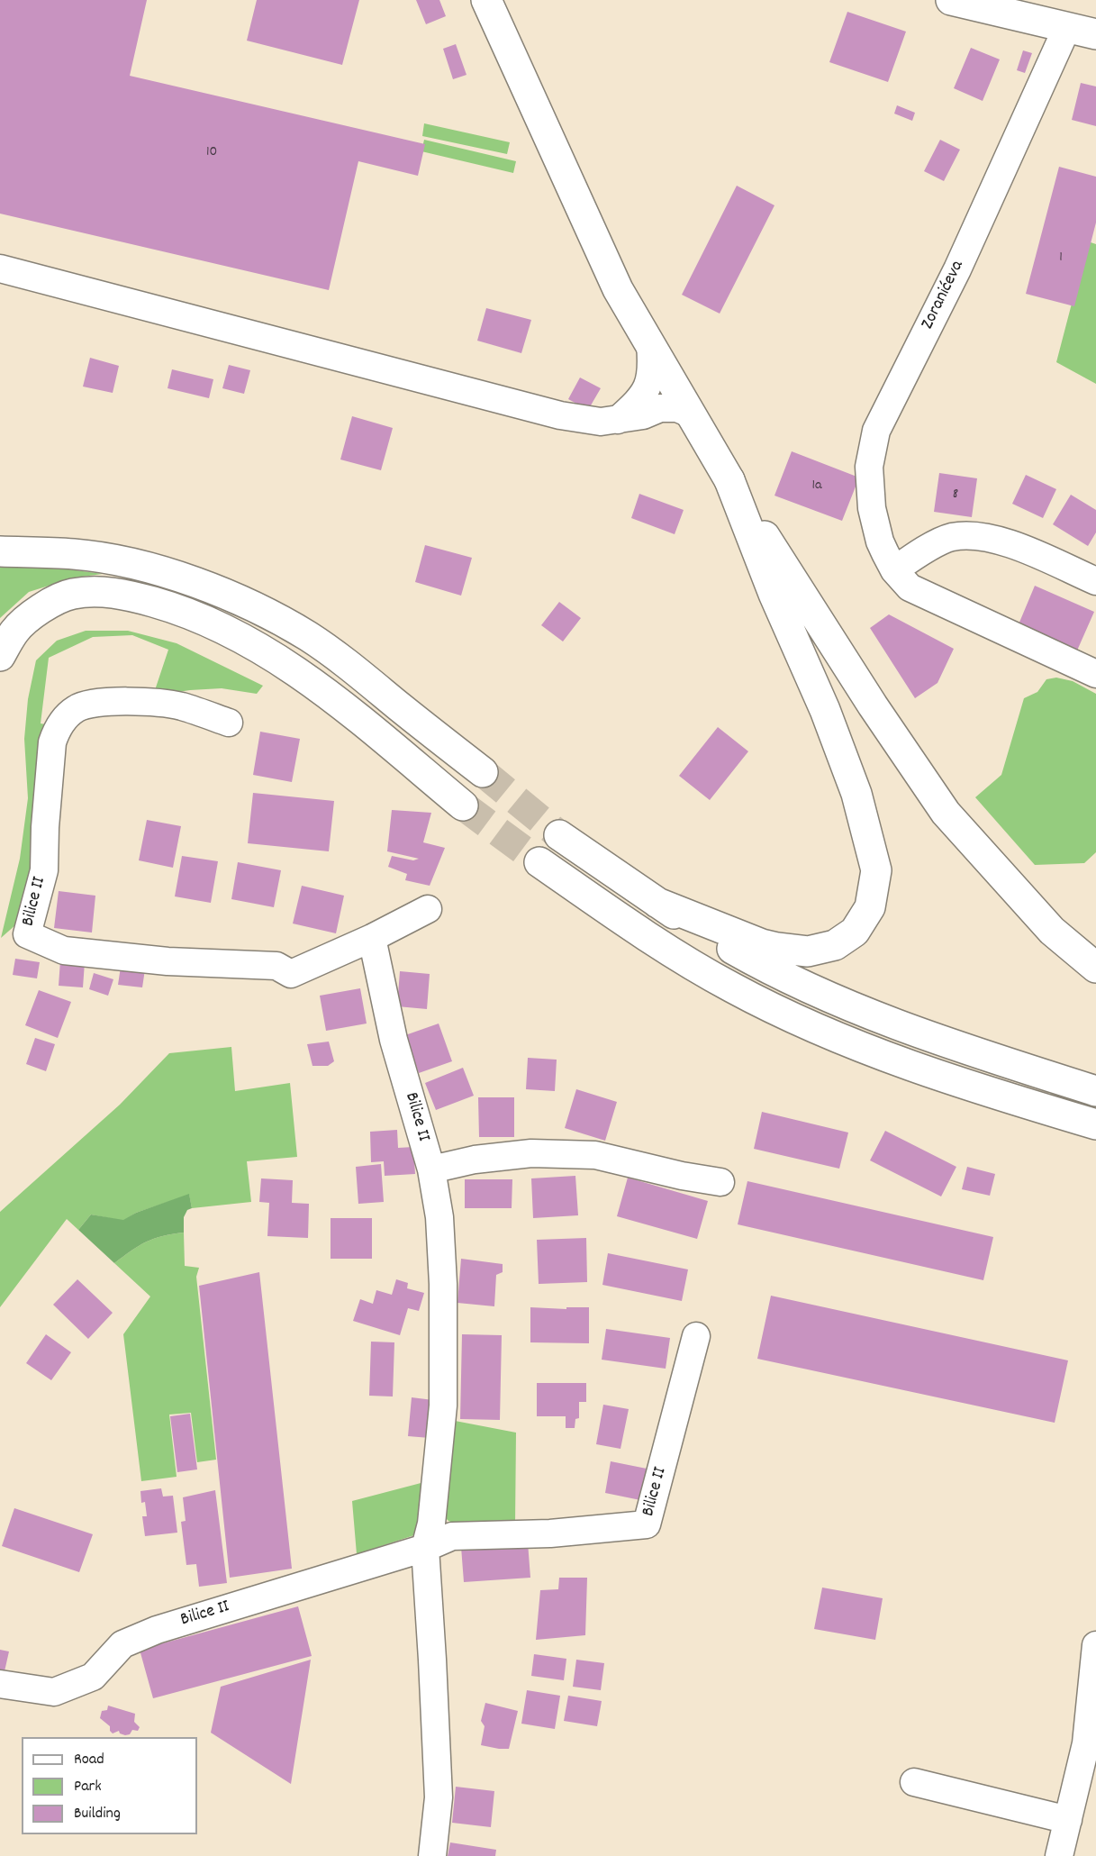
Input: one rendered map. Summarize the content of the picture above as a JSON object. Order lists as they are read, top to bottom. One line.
{"streets":{"street":["Zoranićeva","Bilice II"]},"house_numbers":["10","1","1a","8"],"legend":["Road","Park","Building"]}
